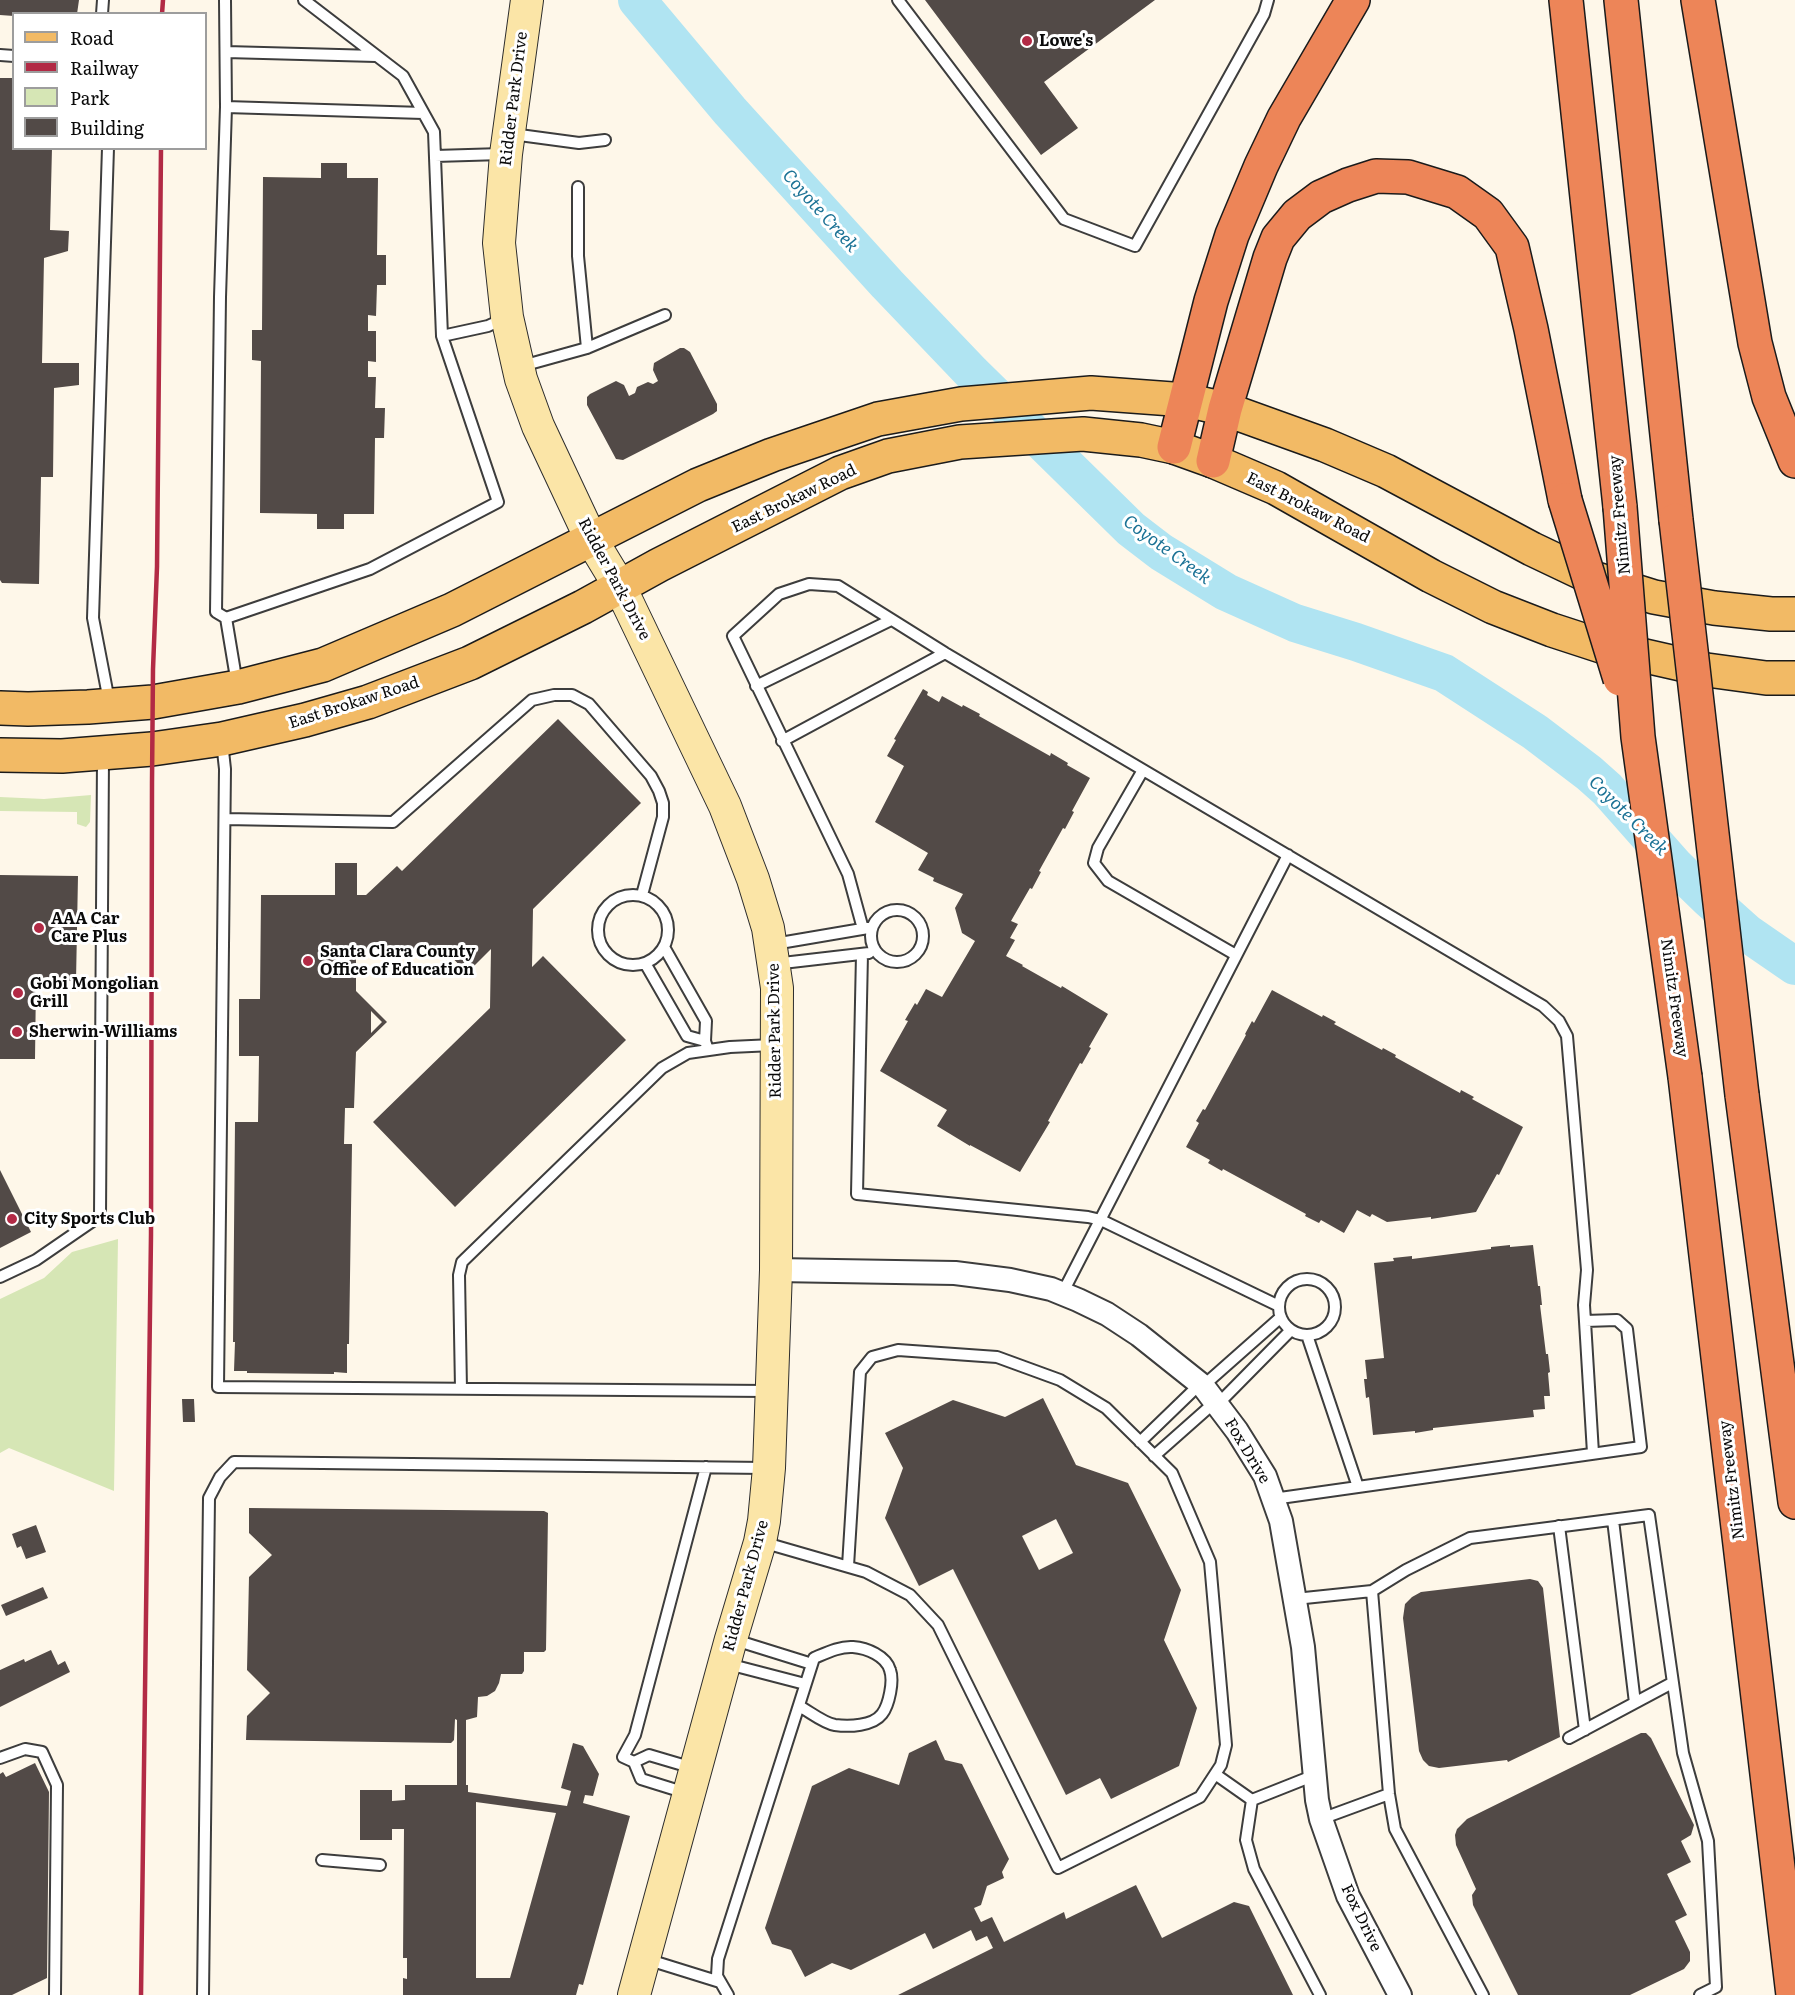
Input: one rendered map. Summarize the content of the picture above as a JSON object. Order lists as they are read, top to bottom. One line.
{"streets":{"highway":["Nimitz Freeway"],"main road":["East Brokaw Road"],"street":["Ridder Park Drive","Fox Drive"]},"crossings":[["Ridder Park Drive","East Brokaw Road"],["Ridder Park Drive","Fox Drive"]],"water":["Coyote Creek"],"places":["Lowe's","AAA Car Care Plus","Santa Clara County Office of Education","Gobi Mongolian Grill","Sherwin-Williams","City Sports Club"],"legend":["Road","Railway","Park","Building"]}
